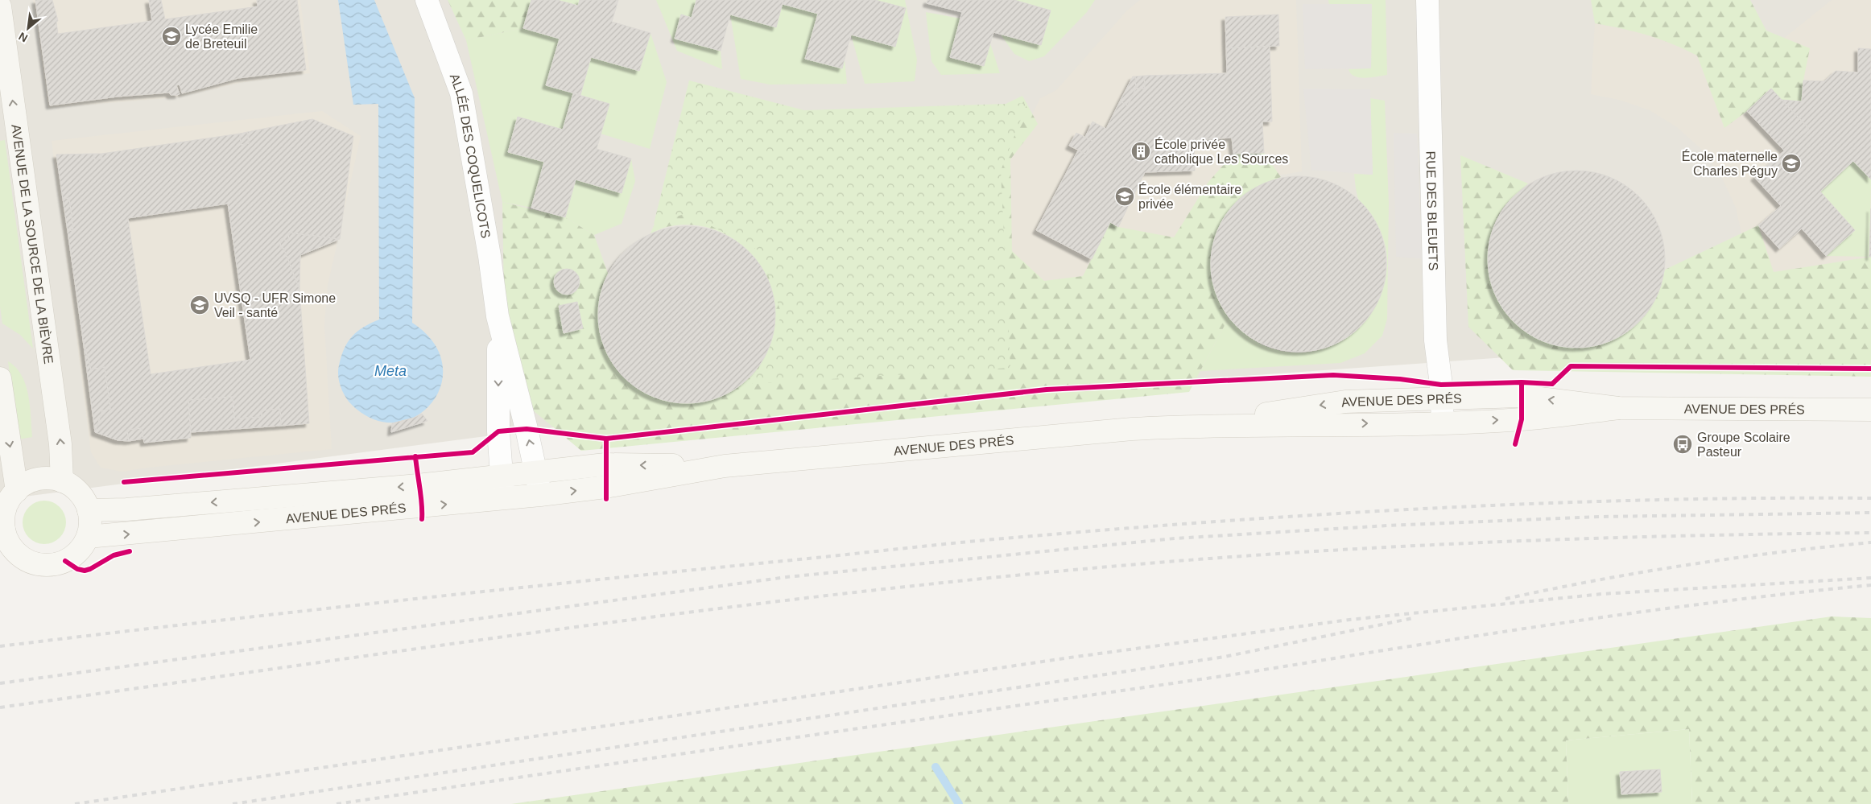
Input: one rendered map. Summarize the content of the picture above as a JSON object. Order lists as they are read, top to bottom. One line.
{"streets":{"main road":["AVENUE DE LA SOURCE DE LA BIÈVRE","AVENUE DES PRÉS"],"street":["ALLÉE DES COQUELICOTS","RUE DES BLEUETS"]},"crossings":[["RUE DES BLEUETS","AVENUE DES PRÉS"],["AVENUE DE LA SOURCE DE LA BIÈVRE","AVENUE DES PRÉS"]],"one_way":["AVENUE DE LA SOURCE DE LA BIÈVRE"],"water":["Meta"],"places":{"school or university":["Lycée Emilie de Breteuil","École maternelle Charles Péguy","École élémentaire privée","UVSQ - UFR Simone Veil - santé"],"building":["École privée catholique Les Sources"],"bus stop":["Groupe Scolaire Pasteur"]},"north":"bottom left"}
